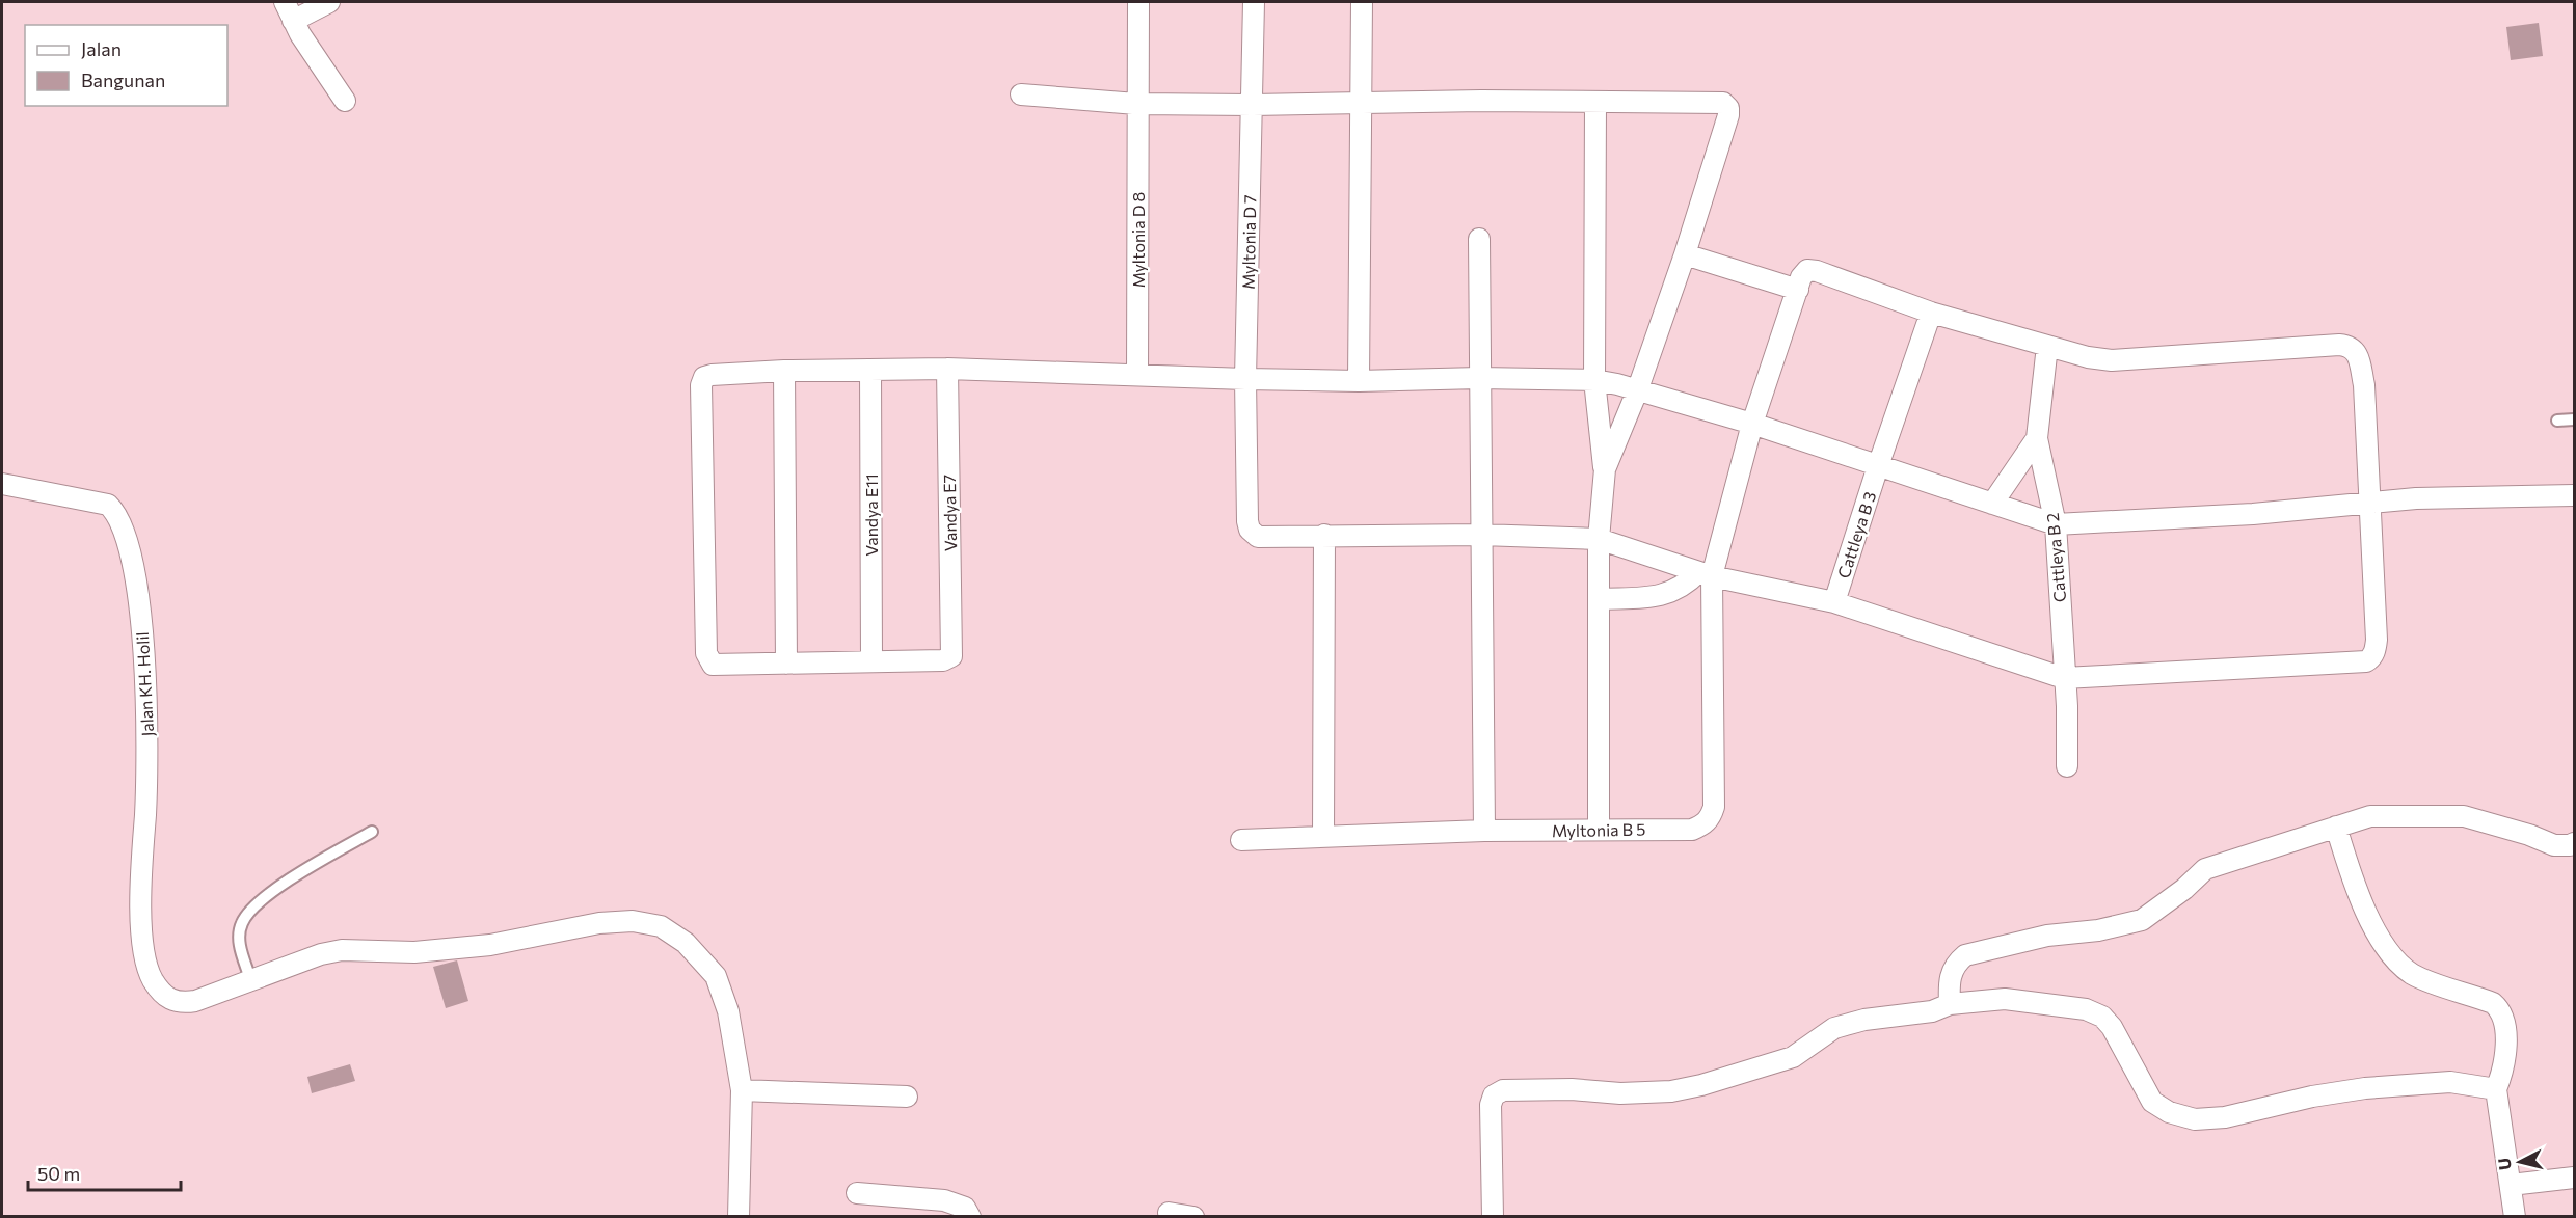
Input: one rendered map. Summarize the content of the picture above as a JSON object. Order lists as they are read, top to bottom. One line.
{"streets":{"street":["Myltonia D 8","Myltonia D 7","Vandya E7","Vandya E11","Cattleya B 3","Cattleya B 2","Jalan KH. Holil","Myltonia B 5"]},"crossings":[["Myltonia D 7","Cattleya B 3"],["Myltonia D 7","Cattleya B 2"],["Myltonia D 7","Myltonia B 5"],["Vandya E7","Vandya E11"]],"legend":["Jalan","Bangunan"],"scale_bar":"50 m","north":"left"}
